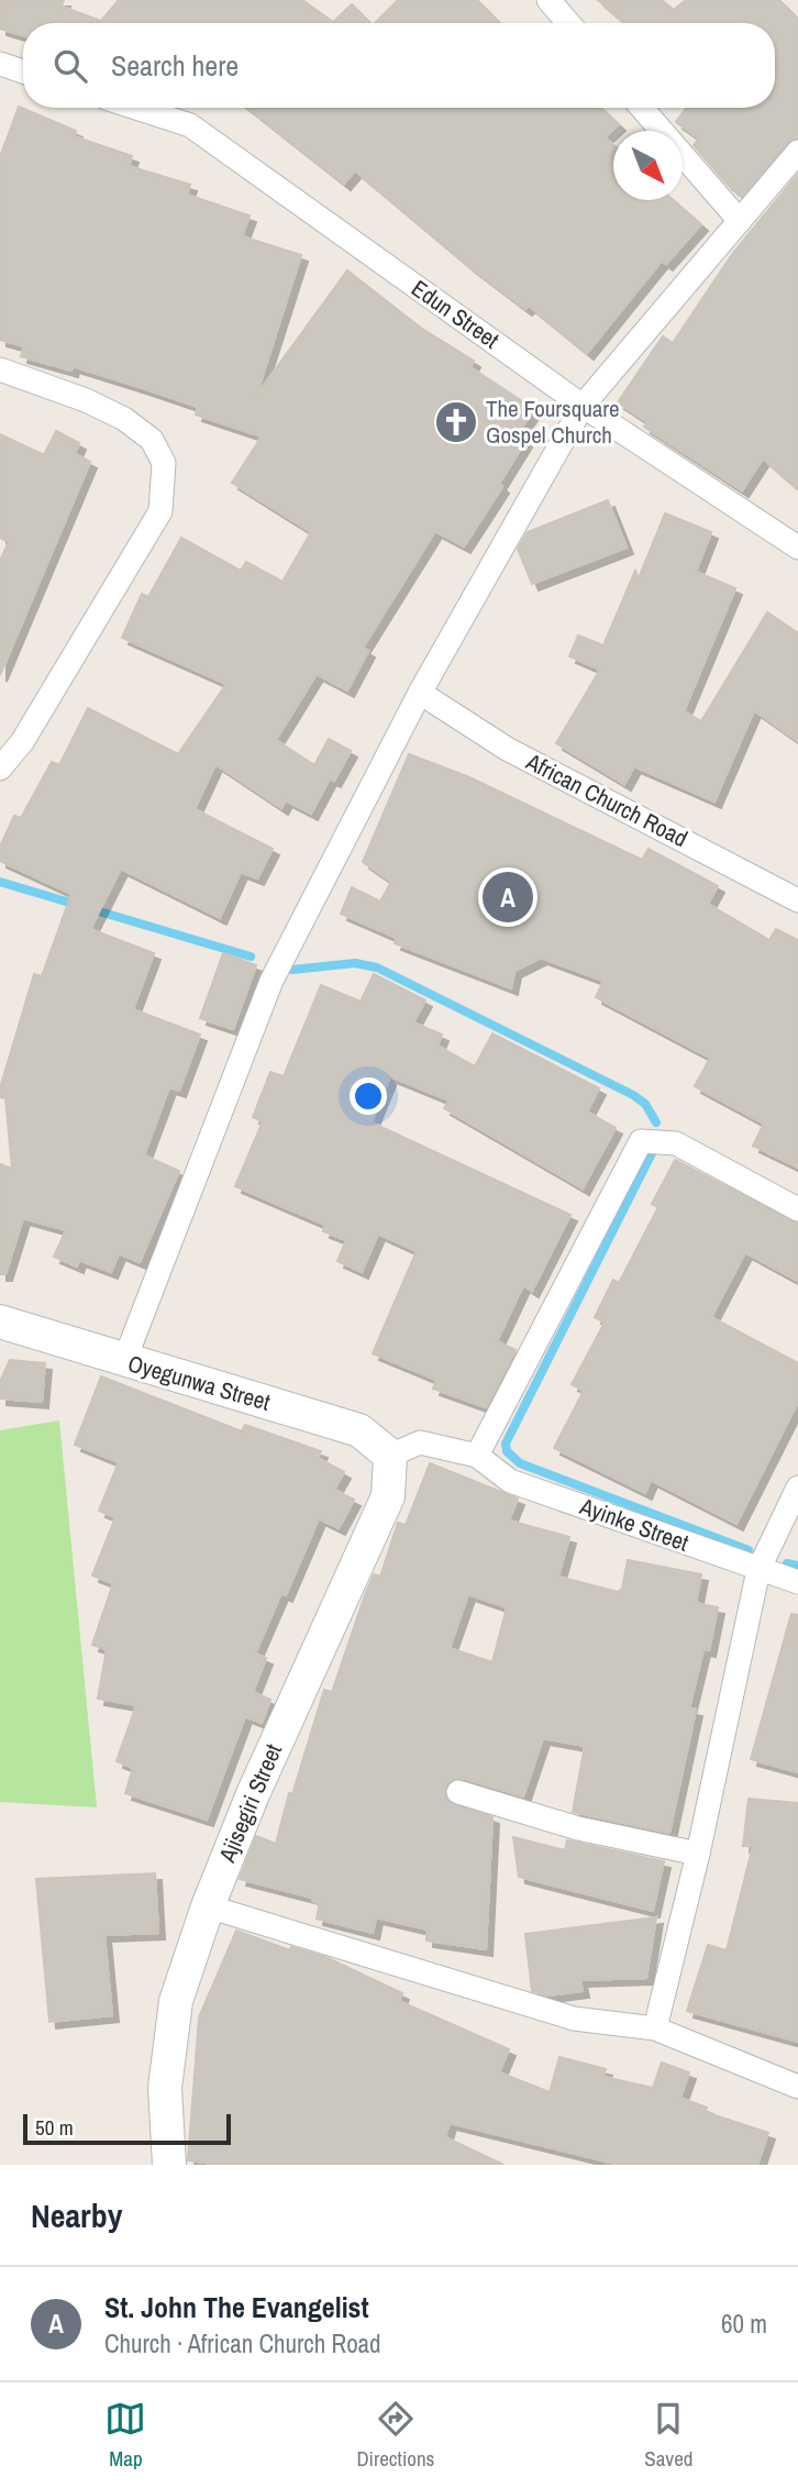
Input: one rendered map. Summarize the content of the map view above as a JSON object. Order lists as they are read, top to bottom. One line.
{"streets":{"street":["Edun Street","African Church Road","Oyegunwa Street","Ayinke Street","Ajisegiri Street"]},"crossings":[["Oyegunwa Street","Ajisegiri Street"]],"places":{"church":["The Foursquare Gospel Church"]},"scale_bar":"50 m","north":"bottom right","page":{"search":"Search here","pins":"A","scale":"50 m","heading":"Nearby","list":[{"mark":"A","name":"St. John The Evangelist","note":"Church · African Church Road","value":"60 m"}],"nav":["Map","Directions","Saved"]}}
